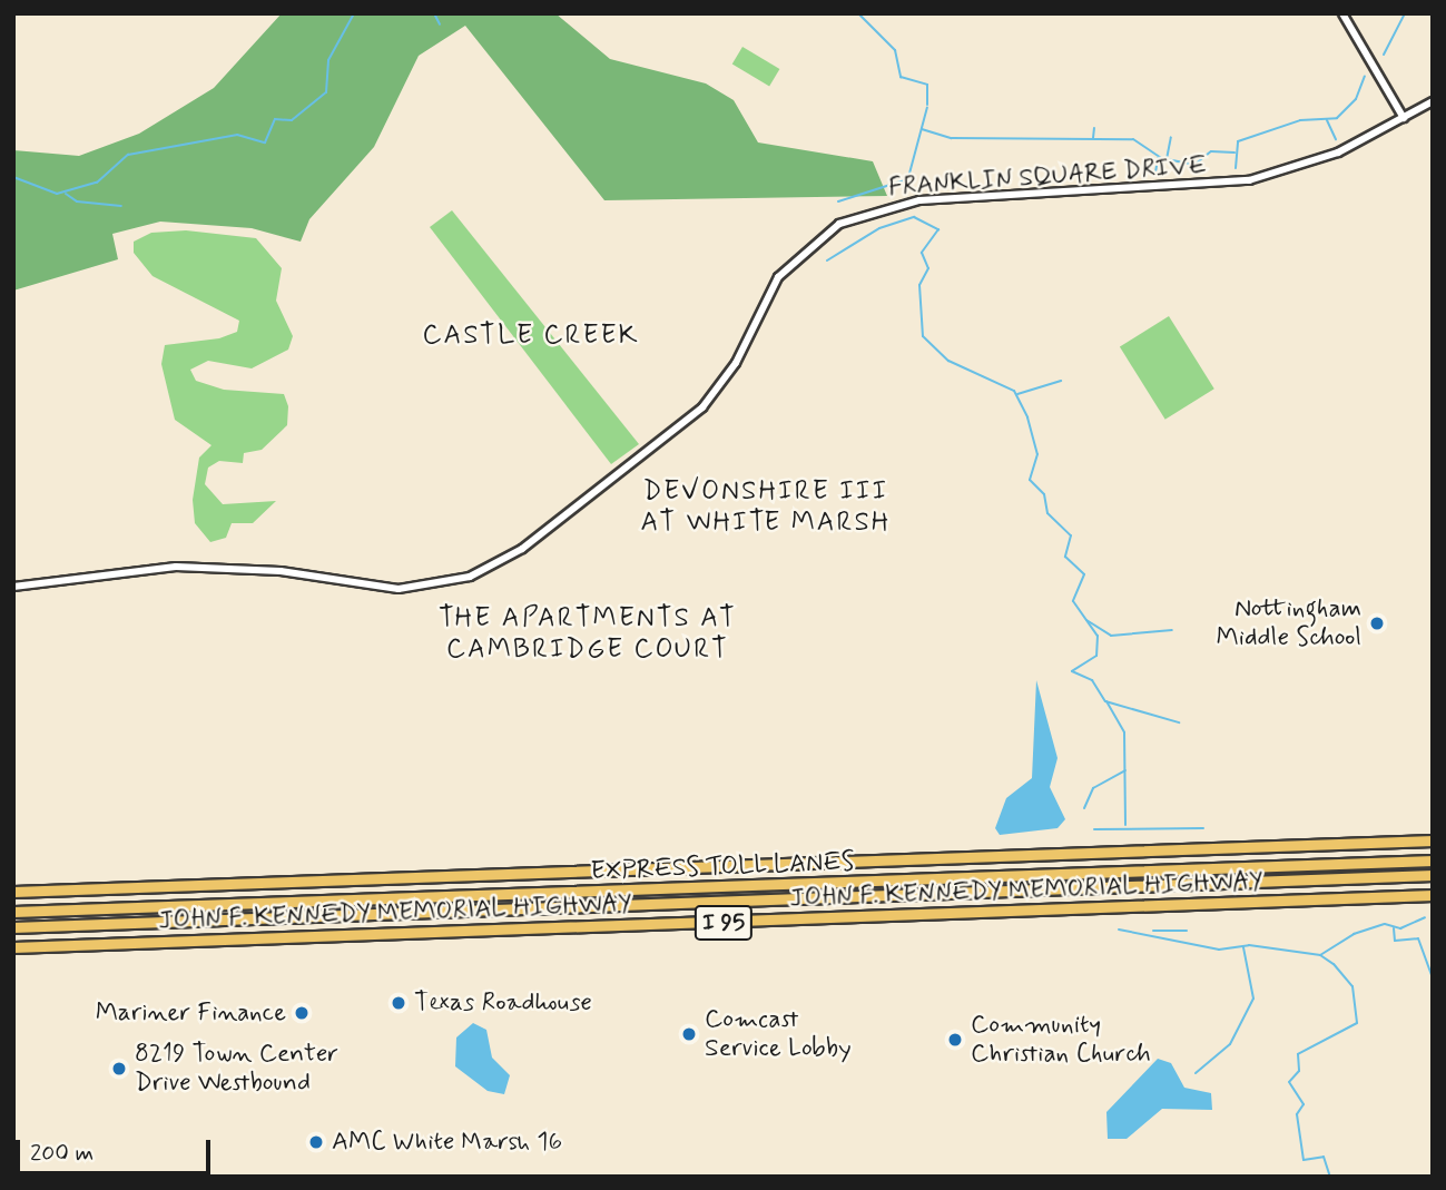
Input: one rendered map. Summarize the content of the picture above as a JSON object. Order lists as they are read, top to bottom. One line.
{"streets":{"highway":["EXPRESS TOLL LANES","JOHN F. KENNEDY MEMORIAL HIGHWAY","I 95"],"street":["FRANKLIN SQUARE DRIVE"]},"districts":["CASTLE CREEK","DEVONSHIRE III AT WHITE MARSH","THE APARTMENTS AT CAMBRIDGE COURT"],"places":["Nottingham Middle School","Texas Roadhouse","Mariner Finance","Comcast Service Lobby","Community Christian Church","8219 Town Center Drive Westbound","AMC White Marsh 16"],"scale_bar":"200 m"}
